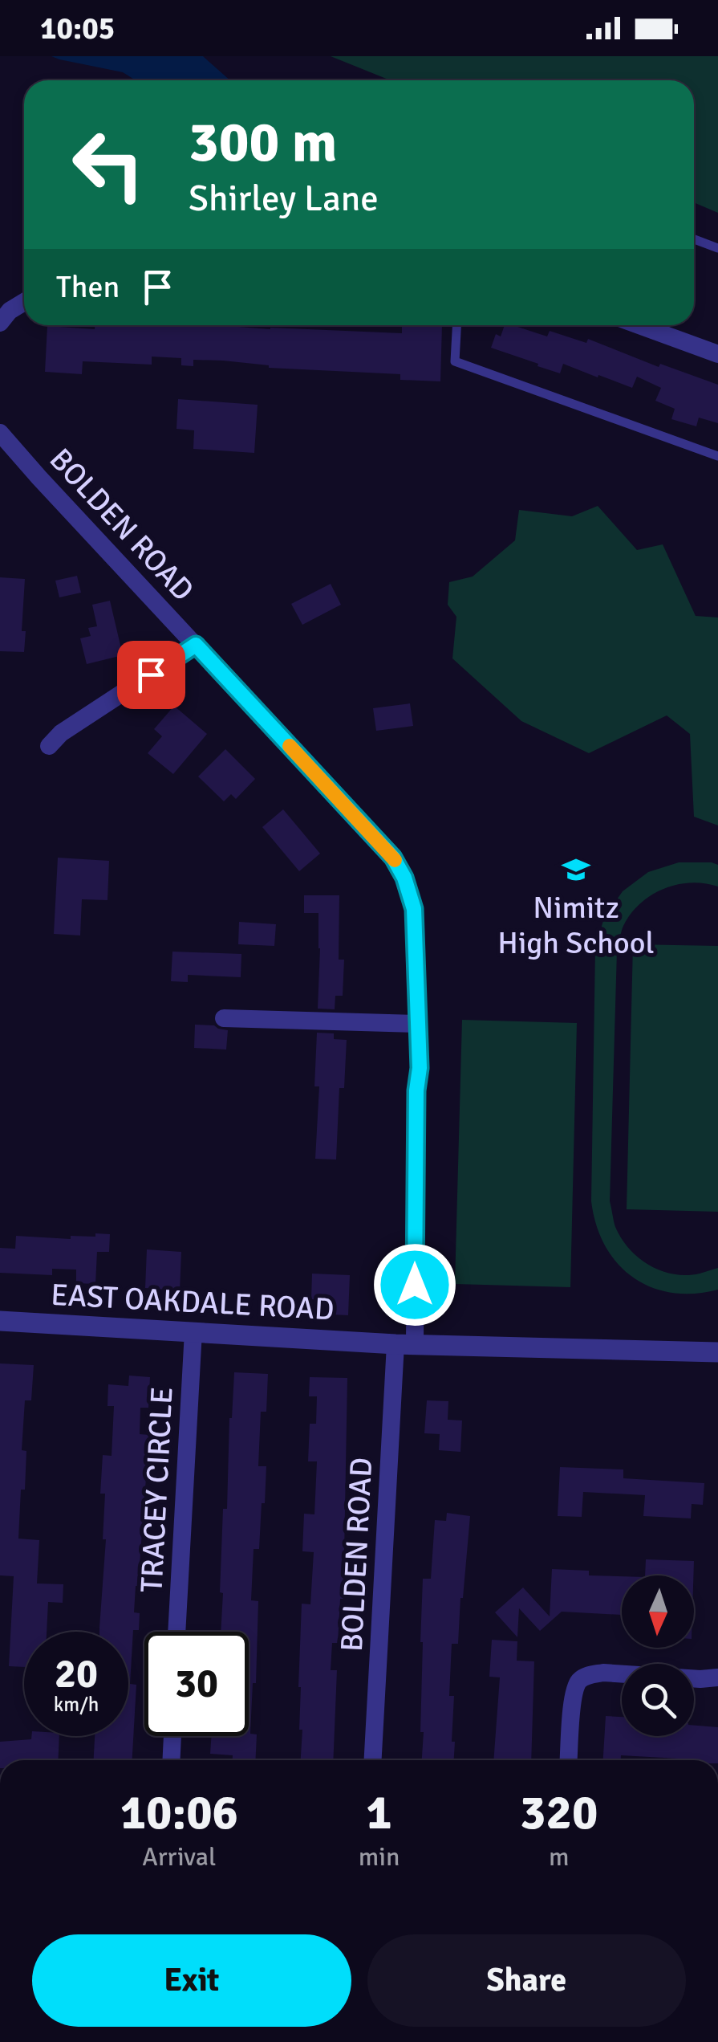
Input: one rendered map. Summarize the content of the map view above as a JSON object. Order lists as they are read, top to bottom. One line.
{"streets":{"street":["BOLDEN ROAD","EAST OAKDALE ROAD","TRACEY CIRCLE"]},"crossings":[["BOLDEN ROAD","EAST OAKDALE ROAD"],["EAST OAKDALE ROAD","TRACEY CIRCLE"]],"places":{"school or university":["Nimitz High School"]},"north":"bottom","page":{"status":"10:05","turn":["300 m","Shirley Lane"],"then":"Then","speed":"20 km/h","limit":"30","eta":["10:06","Arrival","1","min","320","m"],"buttons":["Exit","Share"]}}
